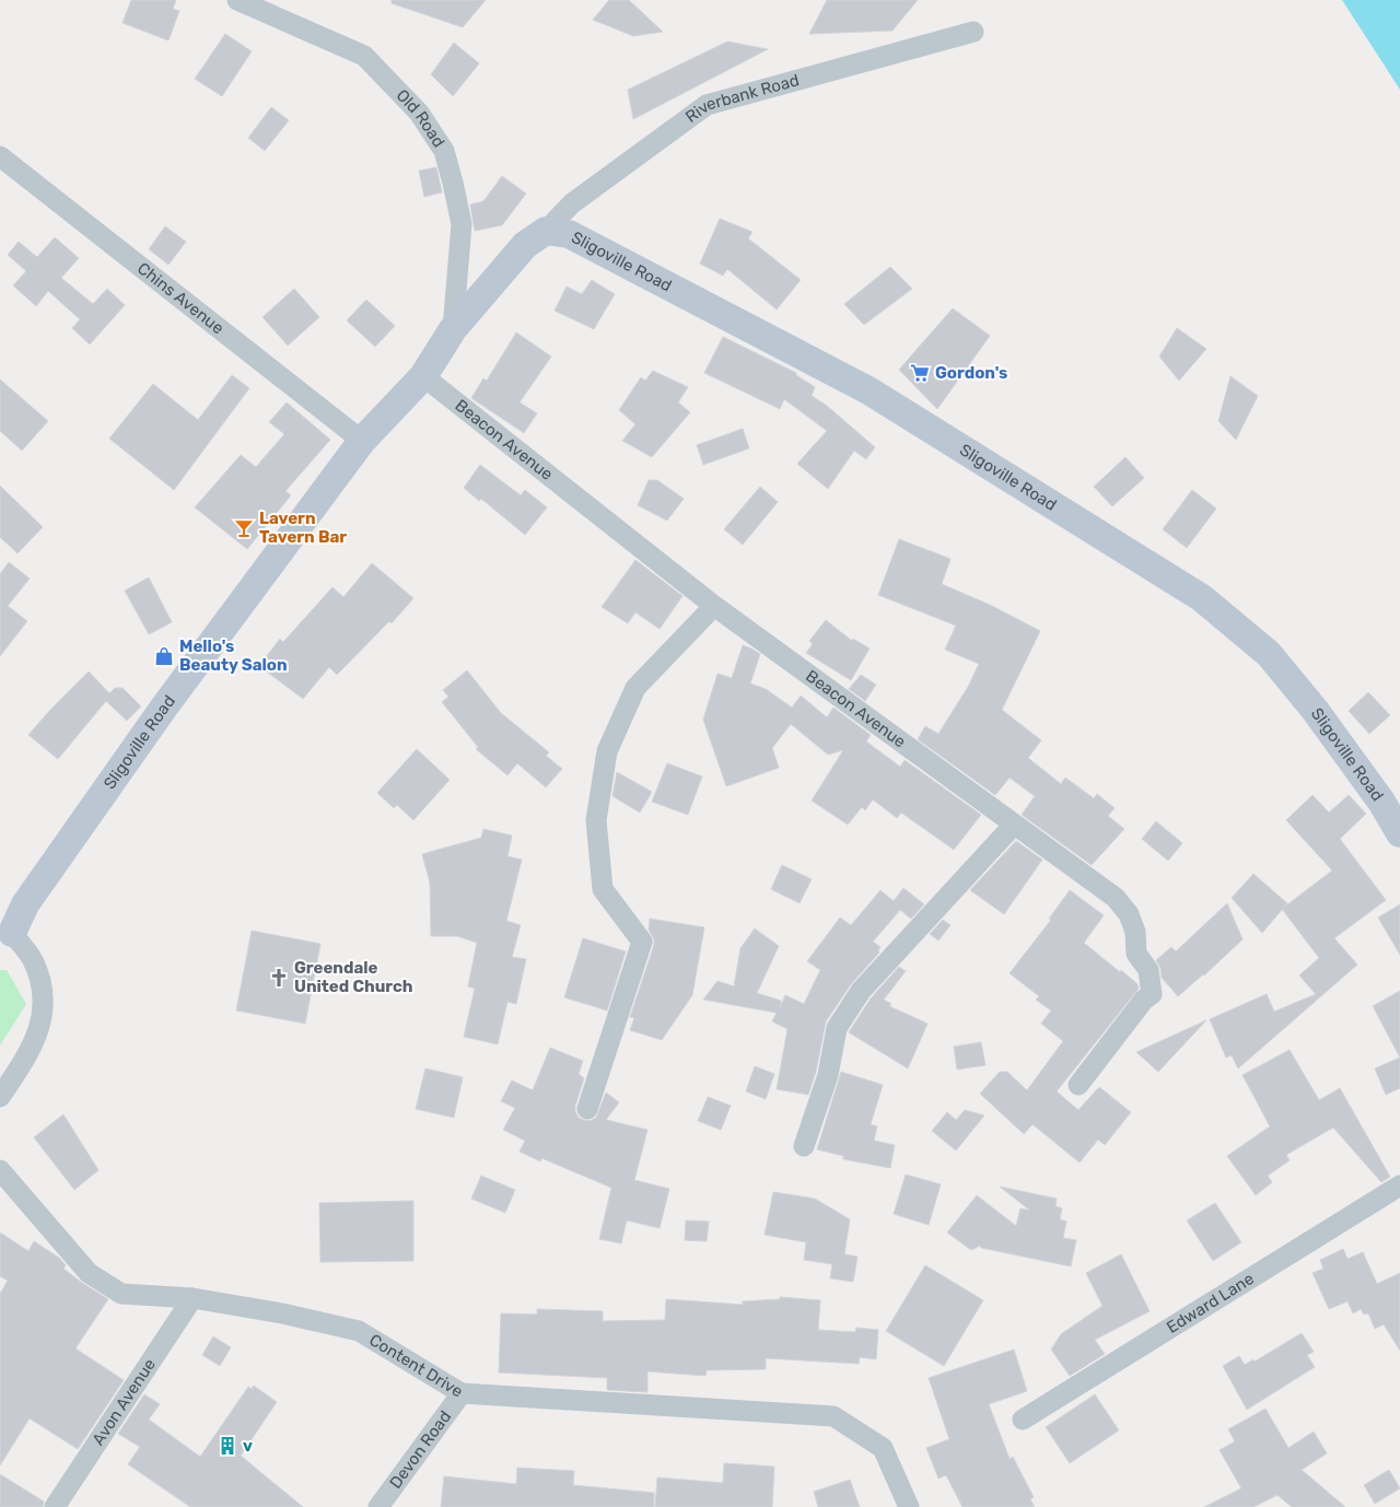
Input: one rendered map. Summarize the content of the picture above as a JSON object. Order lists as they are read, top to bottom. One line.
{"streets":{"street":["Riverbank Road","Old Road","Sligoville Road","Chins Avenue","Beacon Avenue","Edward Lane","Content Drive","Avon Avenue","Devon Road"]},"crossings":[["Riverbank Road","Sligoville Road"],["Old Road","Sligoville Road"],["Sligoville Road","Chins Avenue"],["Sligoville Road","Beacon Avenue"],["Content Drive","Avon Avenue"],["Content Drive","Devon Road"]],"places":{"supermarket":["Gordon's"],"bar":["Lavern Tavern Bar"],"shop":["Mello's Beauty Salon"],"church":["Greendale United Church"],"building":["v"]}}
